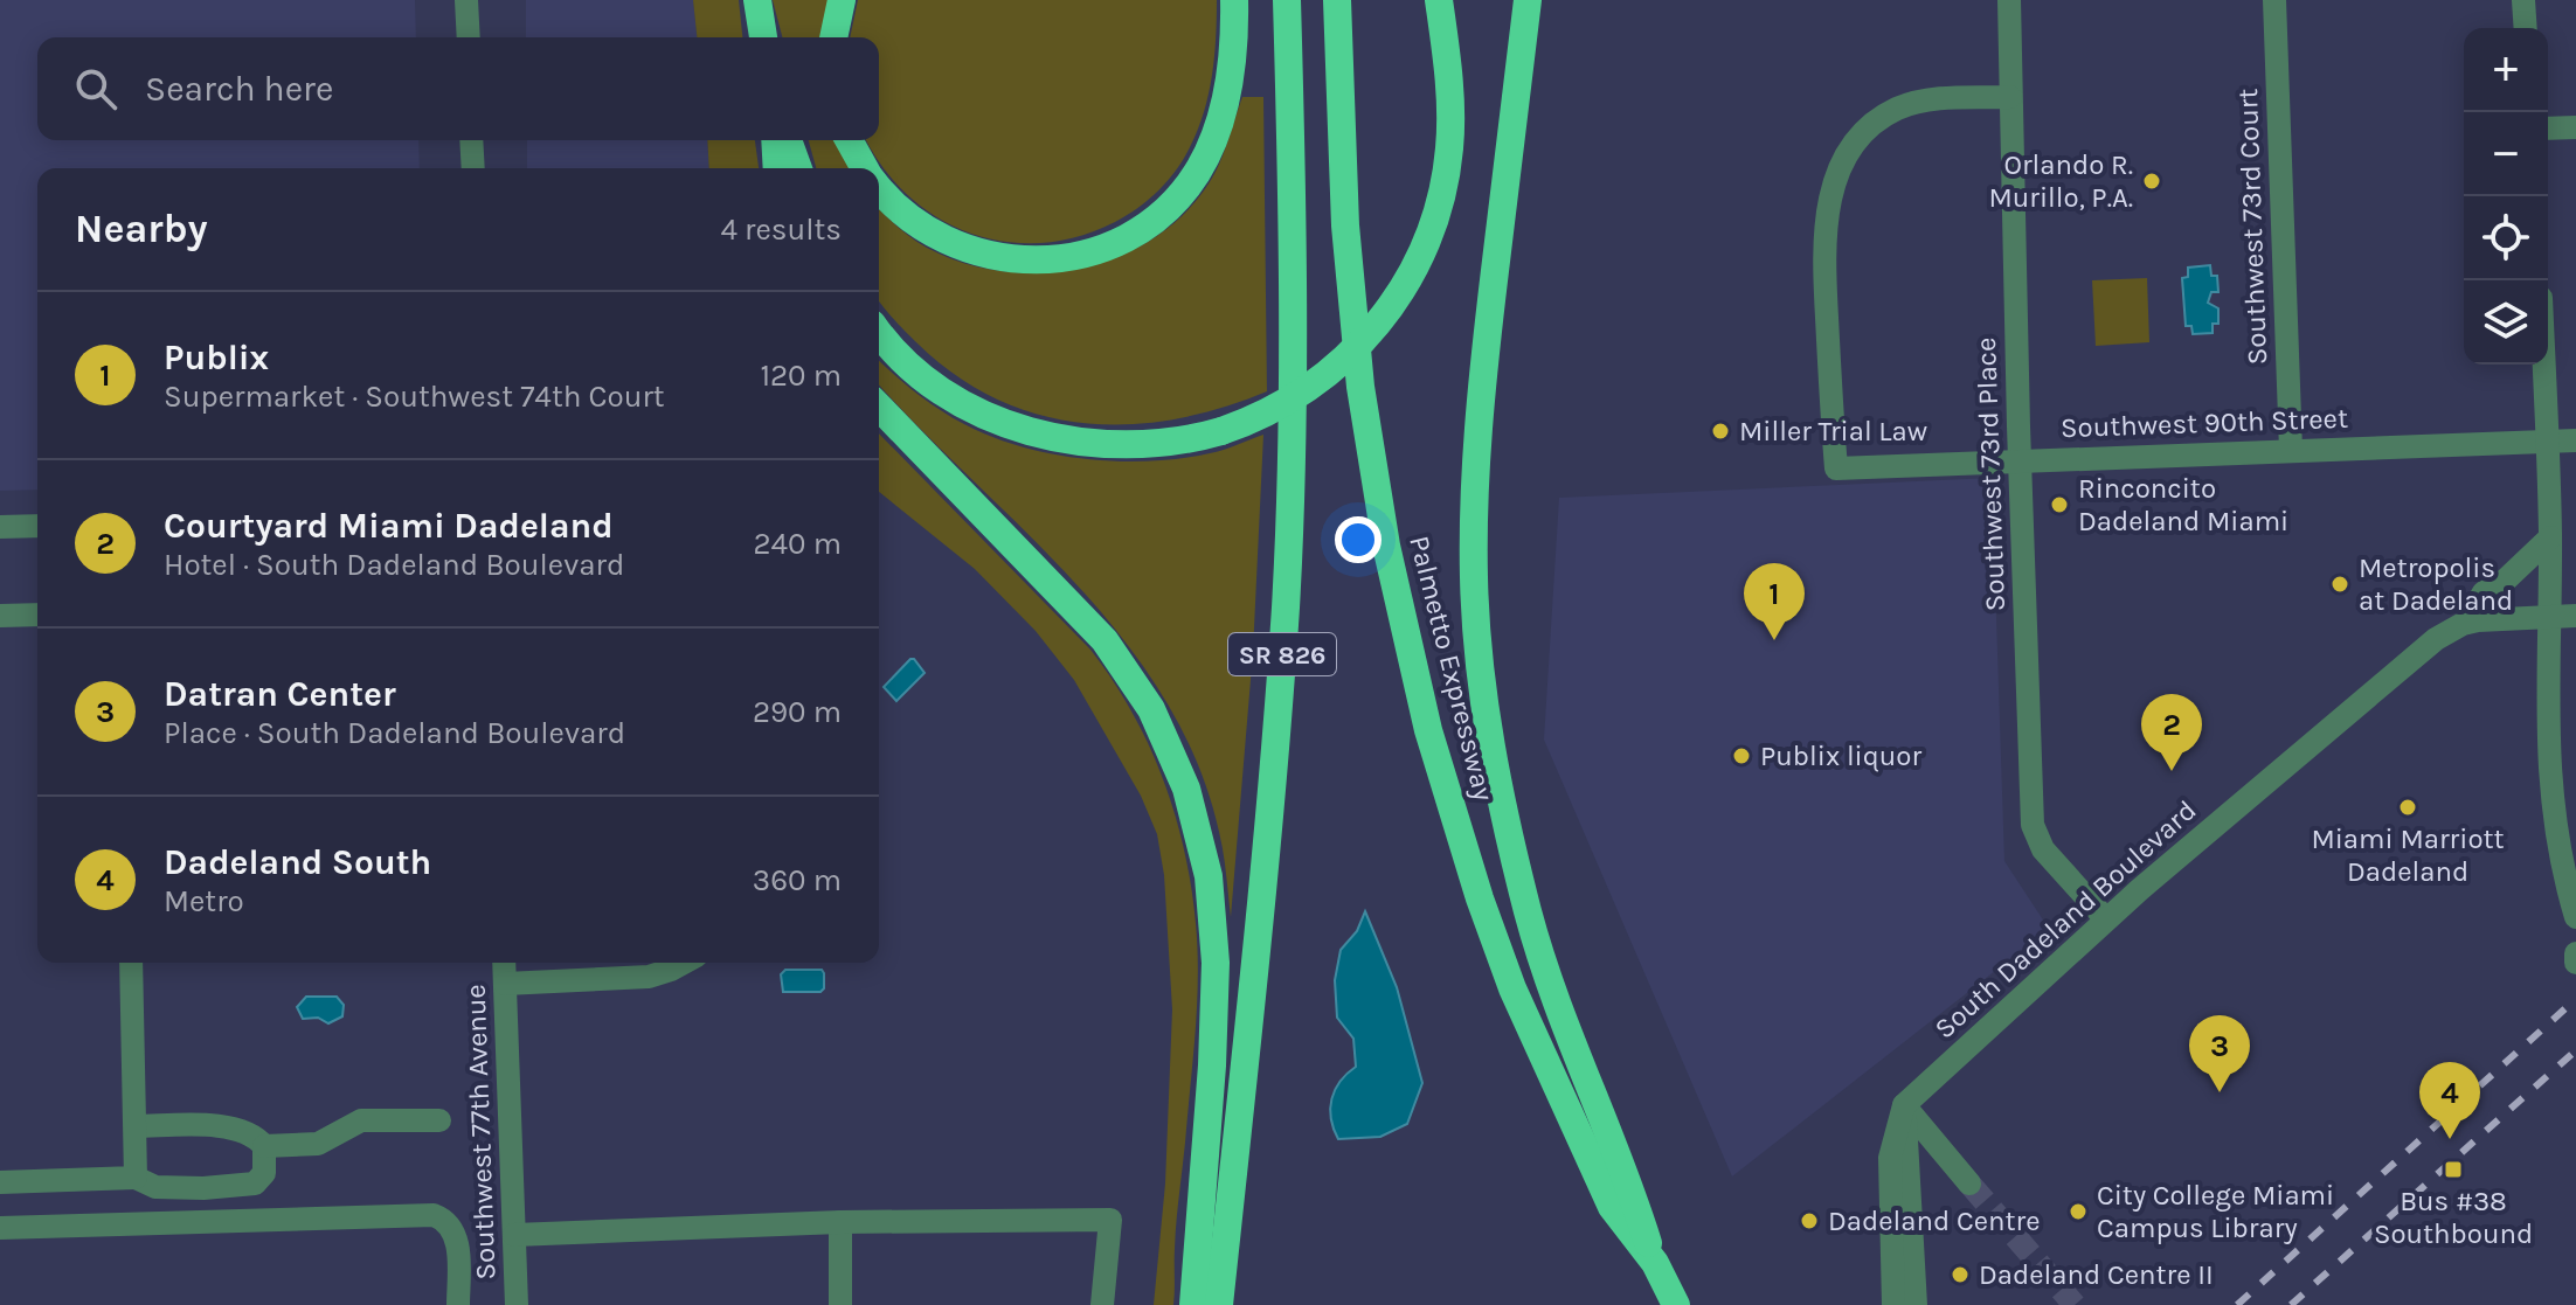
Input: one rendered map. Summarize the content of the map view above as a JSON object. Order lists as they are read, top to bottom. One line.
{"streets":{"highway":["SR 826","Palmetto Expressway"],"street":["Southwest 73rd Court","Southwest 90th Street","Southwest 73rd Place","South Dadeland Boulevard","Southwest 77th Avenue"]},"crossings":[["Southwest 73rd Court","Southwest 90th Street"],["Southwest 90th Street","Southwest 73rd Place"],["Southwest 73rd Place","South Dadeland Boulevard"]],"places":{"other":["Orlando R. Murillo, P.A.","Miller Trial Law","Rinconcito Dadeland Miami","Metropolis at Dadeland","Publix liquor","Miami Marriott Dadeland","City College Miami Campus Library","Dadeland Centre","Dadeland Centre II"],"transit":["Bus #38 Southbound"]},"page":{"map_buttons":["+","−"],"search":"Search here","heading":["Nearby","4 results"],"list":[{"mark":"1","name":"Publix","note":"Supermarket · Southwest 74th Court","value":"120 m"},{"mark":"2","name":"Courtyard Miami Dadeland","note":"Hotel · South Dadeland Boulevard","value":"240 m"},{"mark":"3","name":"Datran Center","note":"Place · South Dadeland Boulevard","value":"290 m"},{"mark":"4","name":"Dadeland South","note":"Metro","value":"360 m"}],"pins":["1","2","3","4"]}}
